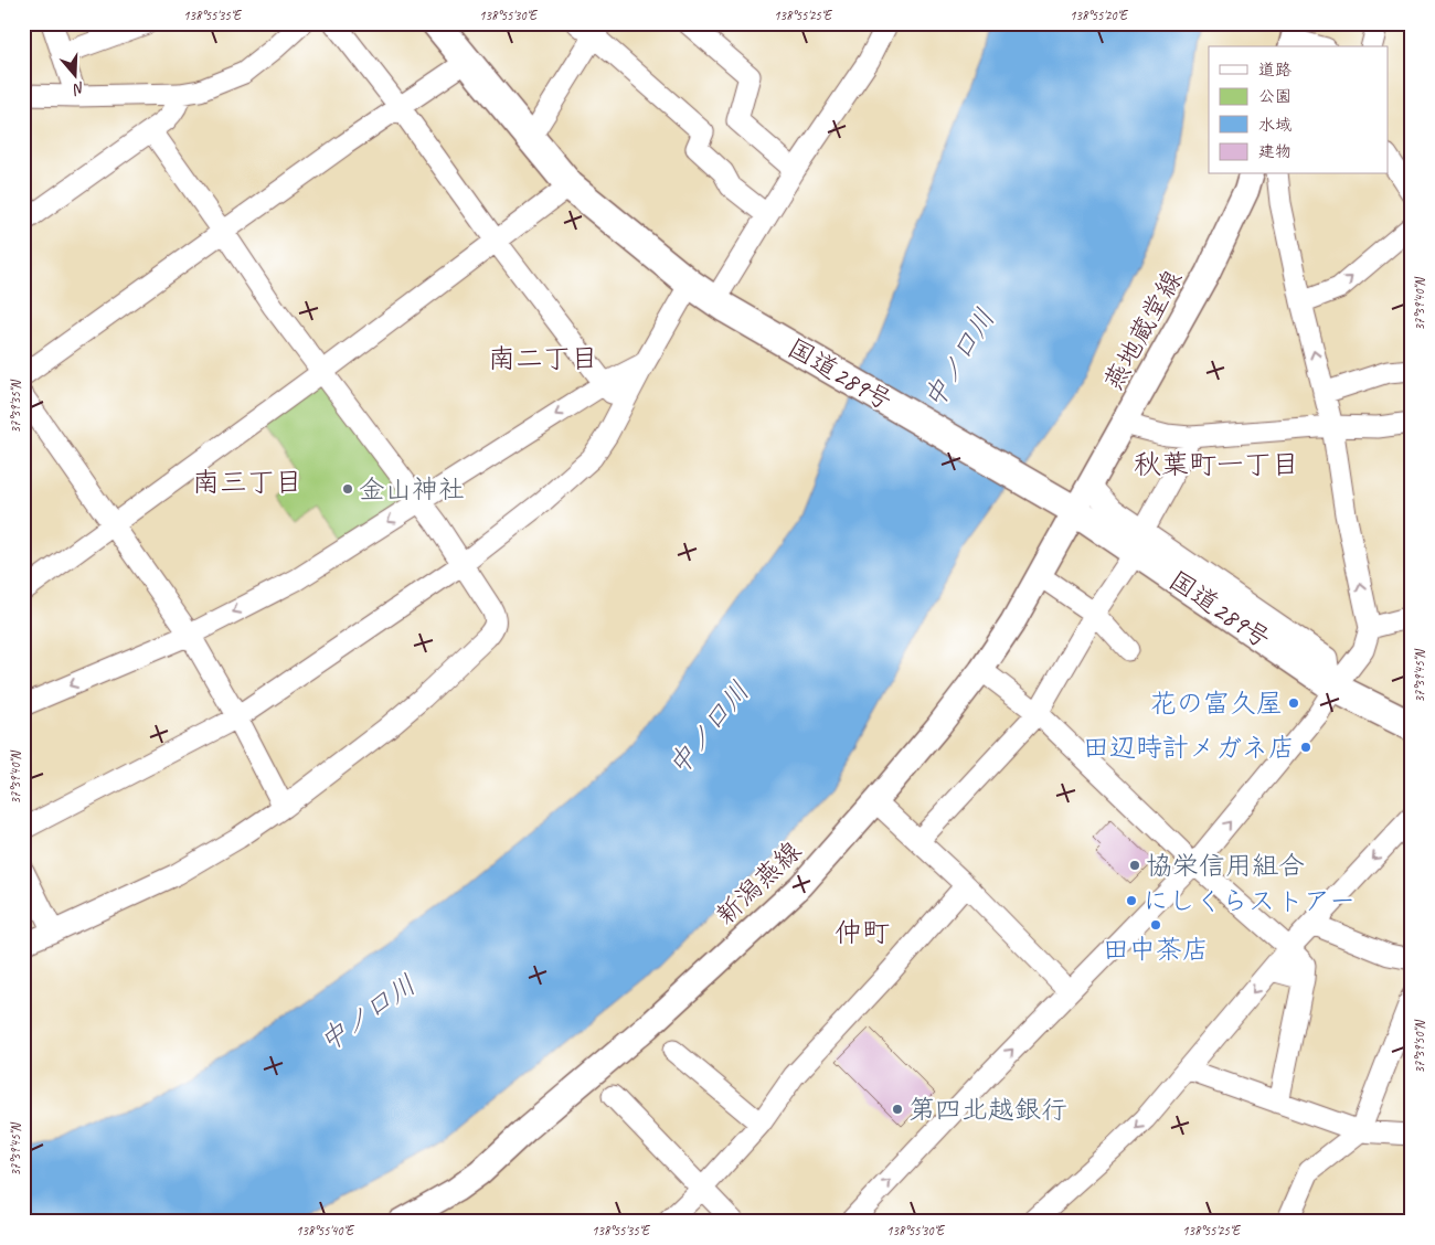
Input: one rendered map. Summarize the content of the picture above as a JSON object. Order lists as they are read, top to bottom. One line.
{"streets":{"highway":["国道289号"],"main road":["燕地蔵堂線","新潟燕線"]},"crossings":[["燕地蔵堂線","国道289号"],["燕地蔵堂線","新潟燕線"],["国道289号","新潟燕線"]],"districts":["南二丁目","秋葉町一丁目","南三丁目","仲町"],"water":["中ノ口川"],"places":["金山神社","花の富久屋","田辺時計メガネ店","協栄信用組合","にしくらストアー","田中茶店","第四北越銀行"],"legend":["道路","公園","水域","建物"],"north":"bottom","coordinates":["138°55'35\"E","138°55'30\"E","138°55'25\"E","138°55'20\"E","37°39'40\"N","37°39'35\"N","37°39'45\"N","37°39'50\"N","138°55'40\"E"]}
